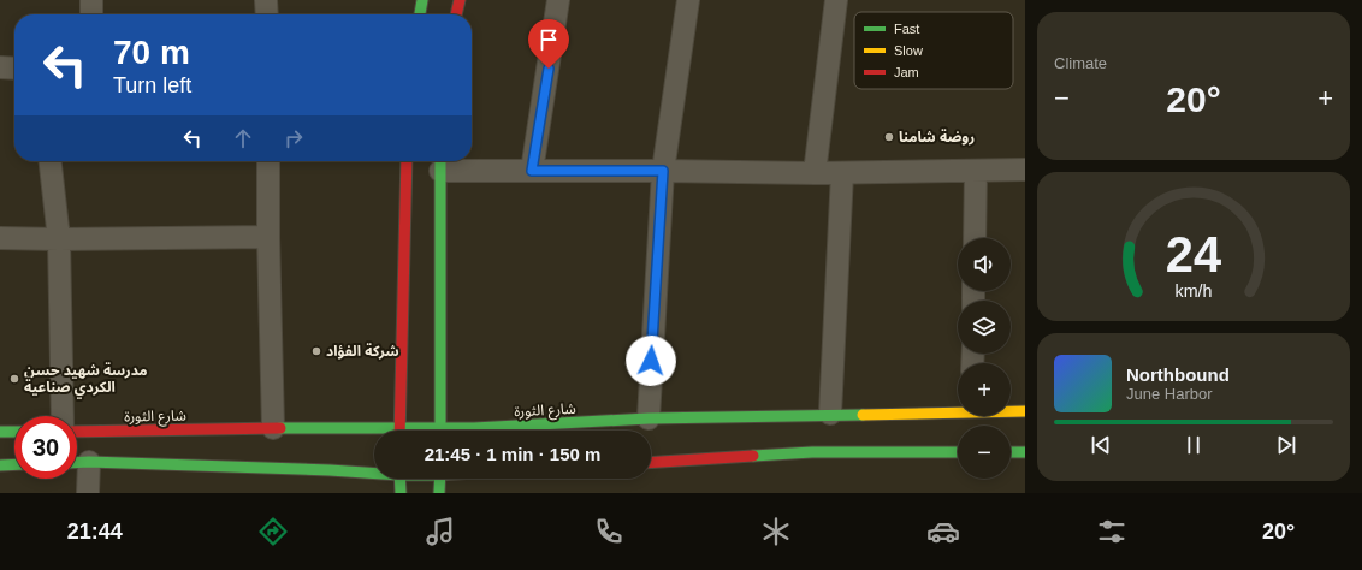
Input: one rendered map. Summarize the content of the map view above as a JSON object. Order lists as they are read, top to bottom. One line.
{"streets":{"main road":["شارع الثورة"]},"places":["روضة شامنا","شركة الفؤاد","مدرسة شهيد حسن الكردي صناعية"],"legend":["Fast","Slow","Jam"],"page":{"tile":"Climate","turn":["70 m","Turn left"],"heat":["−","20°","+"],"map_buttons":["+","−"],"song":["Northbound","June Harbor"],"limit":"30","trip":"21:45 · 1 min · 150 m","tabs":["21:44","20°"],"gauge":["24","km/h"]}}
